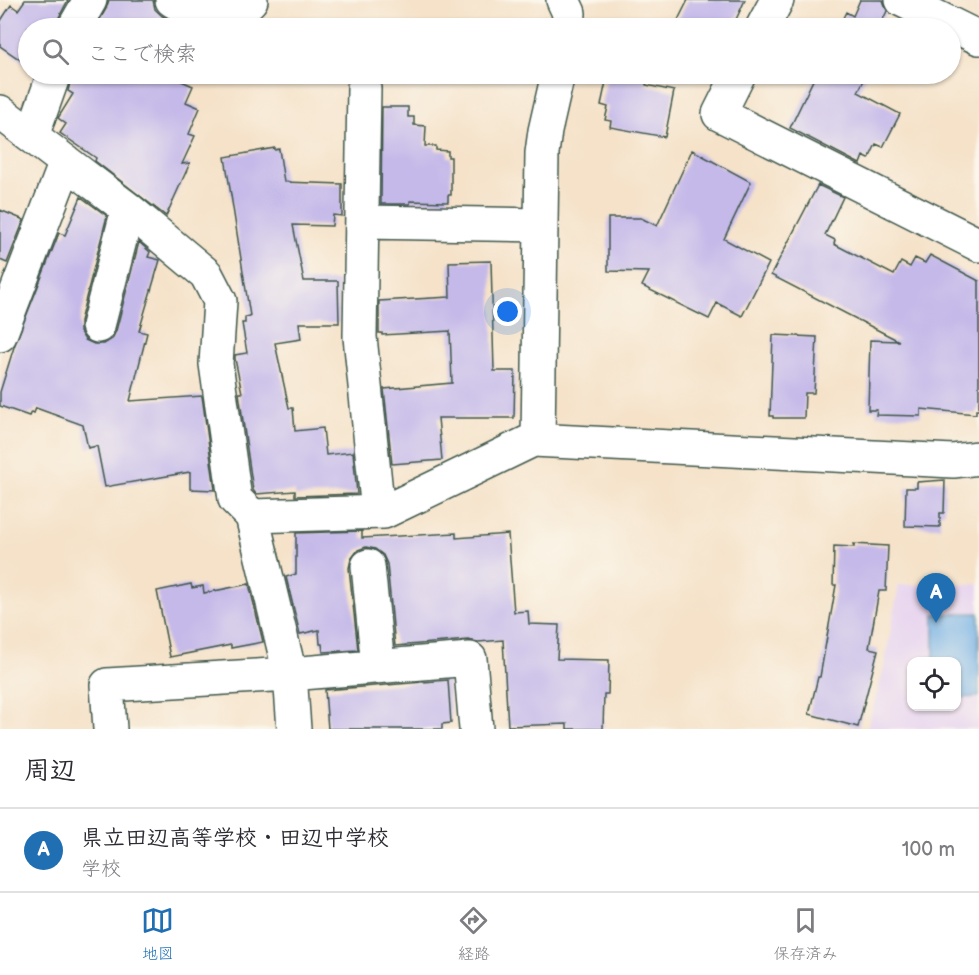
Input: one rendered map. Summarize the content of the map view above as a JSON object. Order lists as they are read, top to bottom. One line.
{"page":{"search":"ここで検索","pins":"A","heading":"周辺","list":[{"mark":"A","name":"県立田辺高等学校・田辺中学校","note":"学校","value":"100 m"}],"nav":["地図","経路","保存済み"]}}
